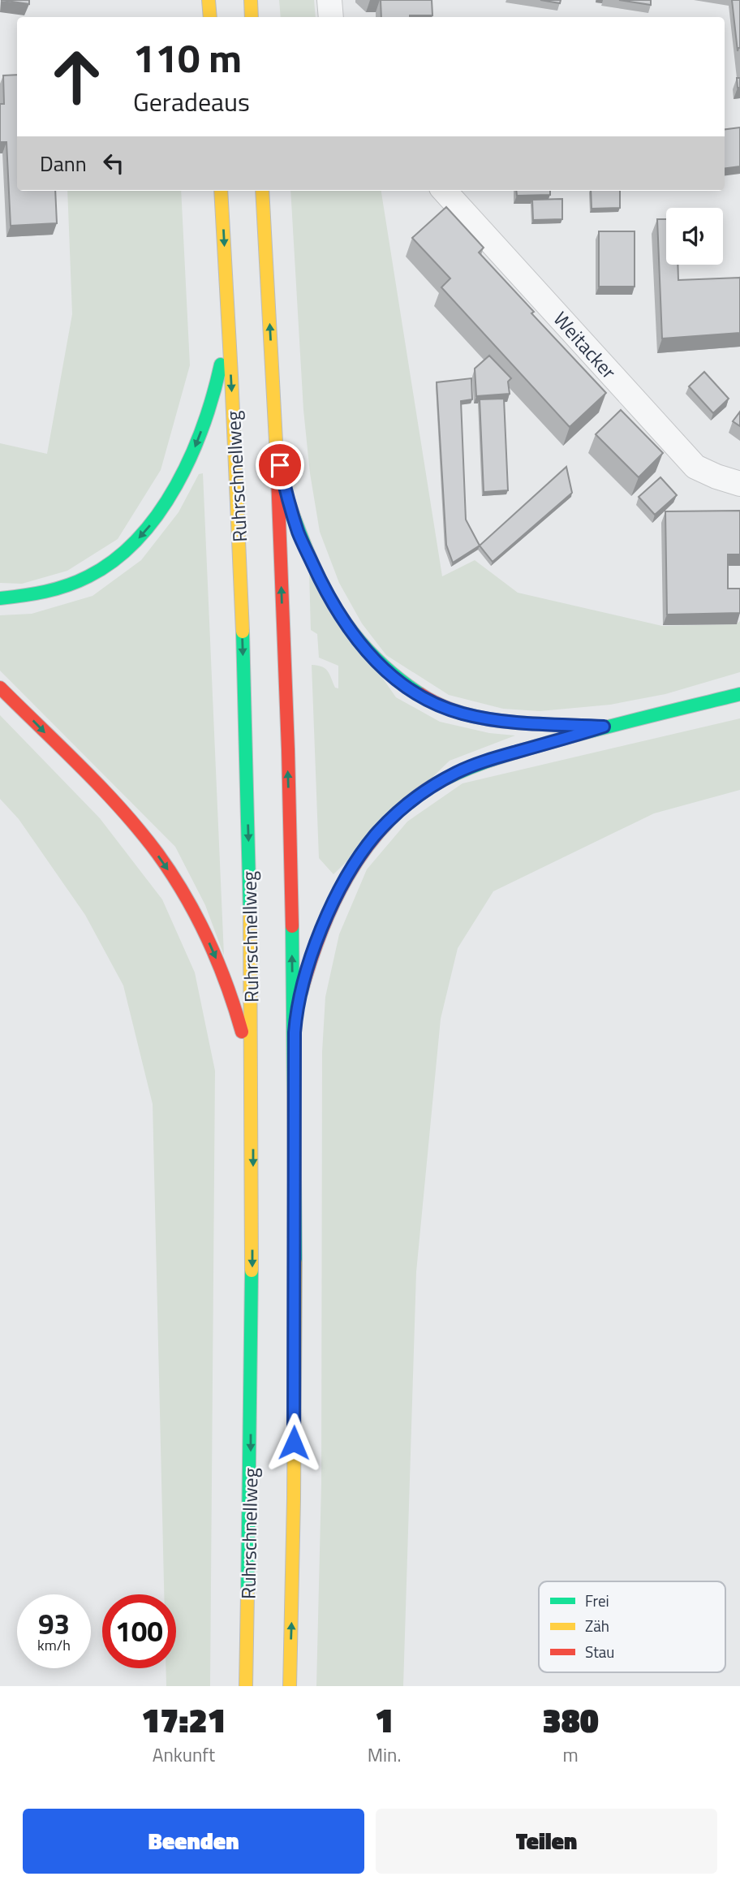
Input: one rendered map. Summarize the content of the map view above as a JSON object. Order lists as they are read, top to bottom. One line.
{"streets":{"highway":["Ruhrschnellweg"],"street":["Weitacker"]},"legend":["Frei","Zäh","Stau"],"page":{"turn":["110 m","Geradeaus"],"then":"Dann","speed":"93 km/h","limit":"100","eta":["17:21","Ankunft","1","Min.","380","m"],"buttons":["Beenden","Teilen"]}}
